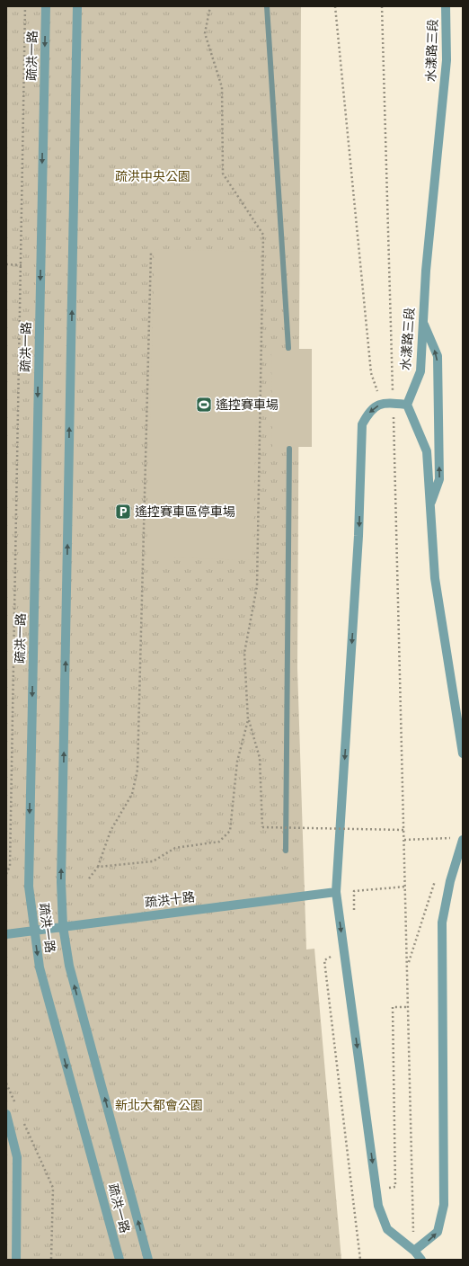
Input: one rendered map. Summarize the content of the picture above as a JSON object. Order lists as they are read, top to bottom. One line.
{"streets":{"street":["水漾路三段","疏洪一路","疏洪十路"]},"crossings":[["疏洪一路","疏洪十路"]],"parks":["疏洪中央公園","新北大都會公園"],"places":{"sports":["遙控賽車場"],"parking":["遙控賽車區停車場"]}}
